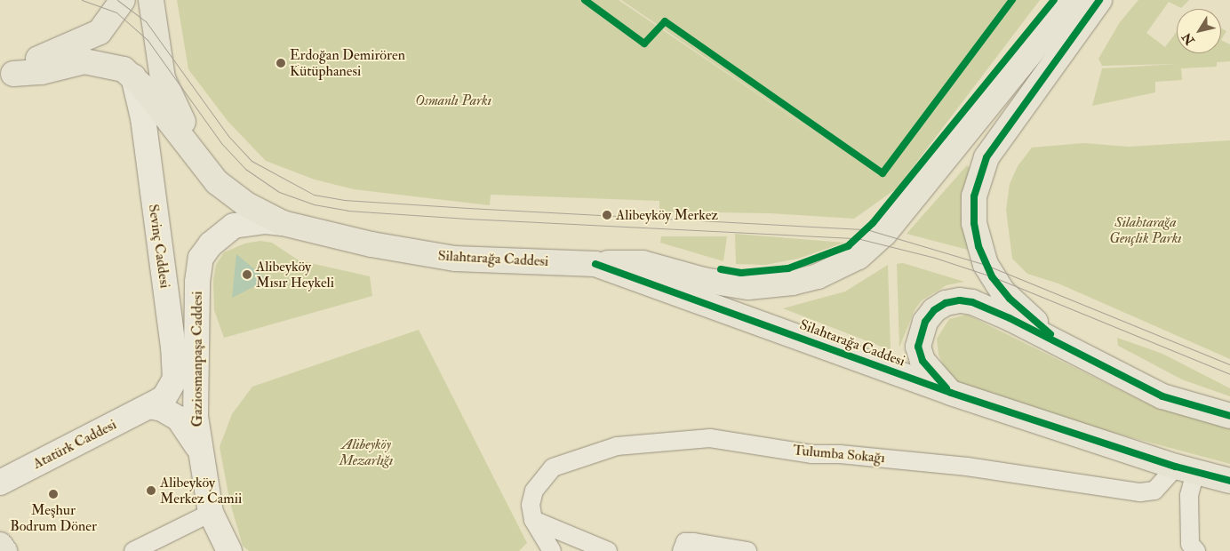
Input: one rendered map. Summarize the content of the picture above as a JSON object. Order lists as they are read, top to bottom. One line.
{"streets":{"main road":["Sevinç Caddesi","Silahtarağa Caddesi","Gaziosmanpaşa Caddesi","Atatürk Caddesi"],"street":["Tulumba Sokağı"]},"crossings":[["Sevinç Caddesi","Silahtarağa Caddesi"],["Sevinç Caddesi","Atatürk Caddesi"],["Silahtarağa Caddesi","Gaziosmanpaşa Caddesi"],["Silahtarağa Caddesi","Tulumba Sokağı"]],"parks":["Osmanlı Parkı","Silahtarağa Gençlik Parkı","Alibeyköy Mezarlığı"],"places":["Erdoğan Demirören Kütüphanesi","Alibeyköy Merkez","Alibeyköy Mısır Heykeli","Alibeyköy Merkez Camii","Meşhur Bodrum Döner"],"north":"bottom left"}
